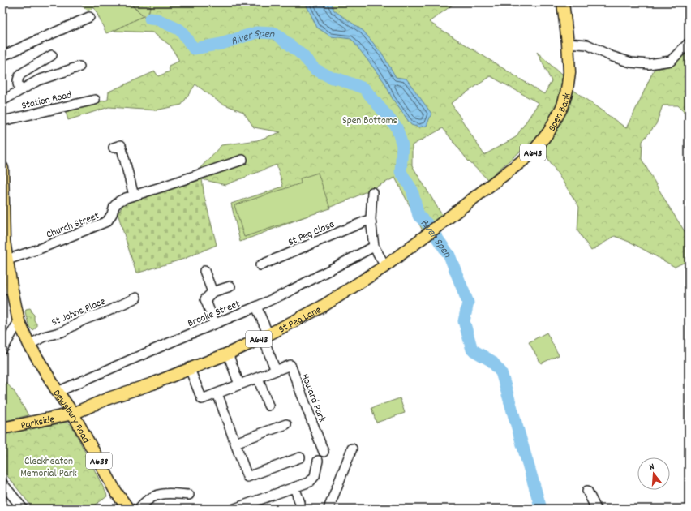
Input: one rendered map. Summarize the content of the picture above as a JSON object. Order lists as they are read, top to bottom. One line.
{"streets":{"main road":["Spen Bank","A643","St Peg Lane","Dewsbury Road","Parkside","A638"],"street":["Station Road","Church Street","St Peg Close","St Johns Place","Brooke Street","Howard Park"]},"crossings":[["Spen Bank","A643"],["Spen Bank","St Peg Lane"],["Church Street","A638"],["St Johns Place","Dewsbury Road"],["Brooke Street","Dewsbury Road"],["St Peg Lane","Howard Park"],["St Peg Lane","Dewsbury Road"],["St Peg Lane","Parkside"],["Dewsbury Road","Parkside"],["Dewsbury Road","A638"]],"water":["River Spen"],"parks":["Spen Bottoms","Cleckheaton Memorial Park"],"north":"top"}
